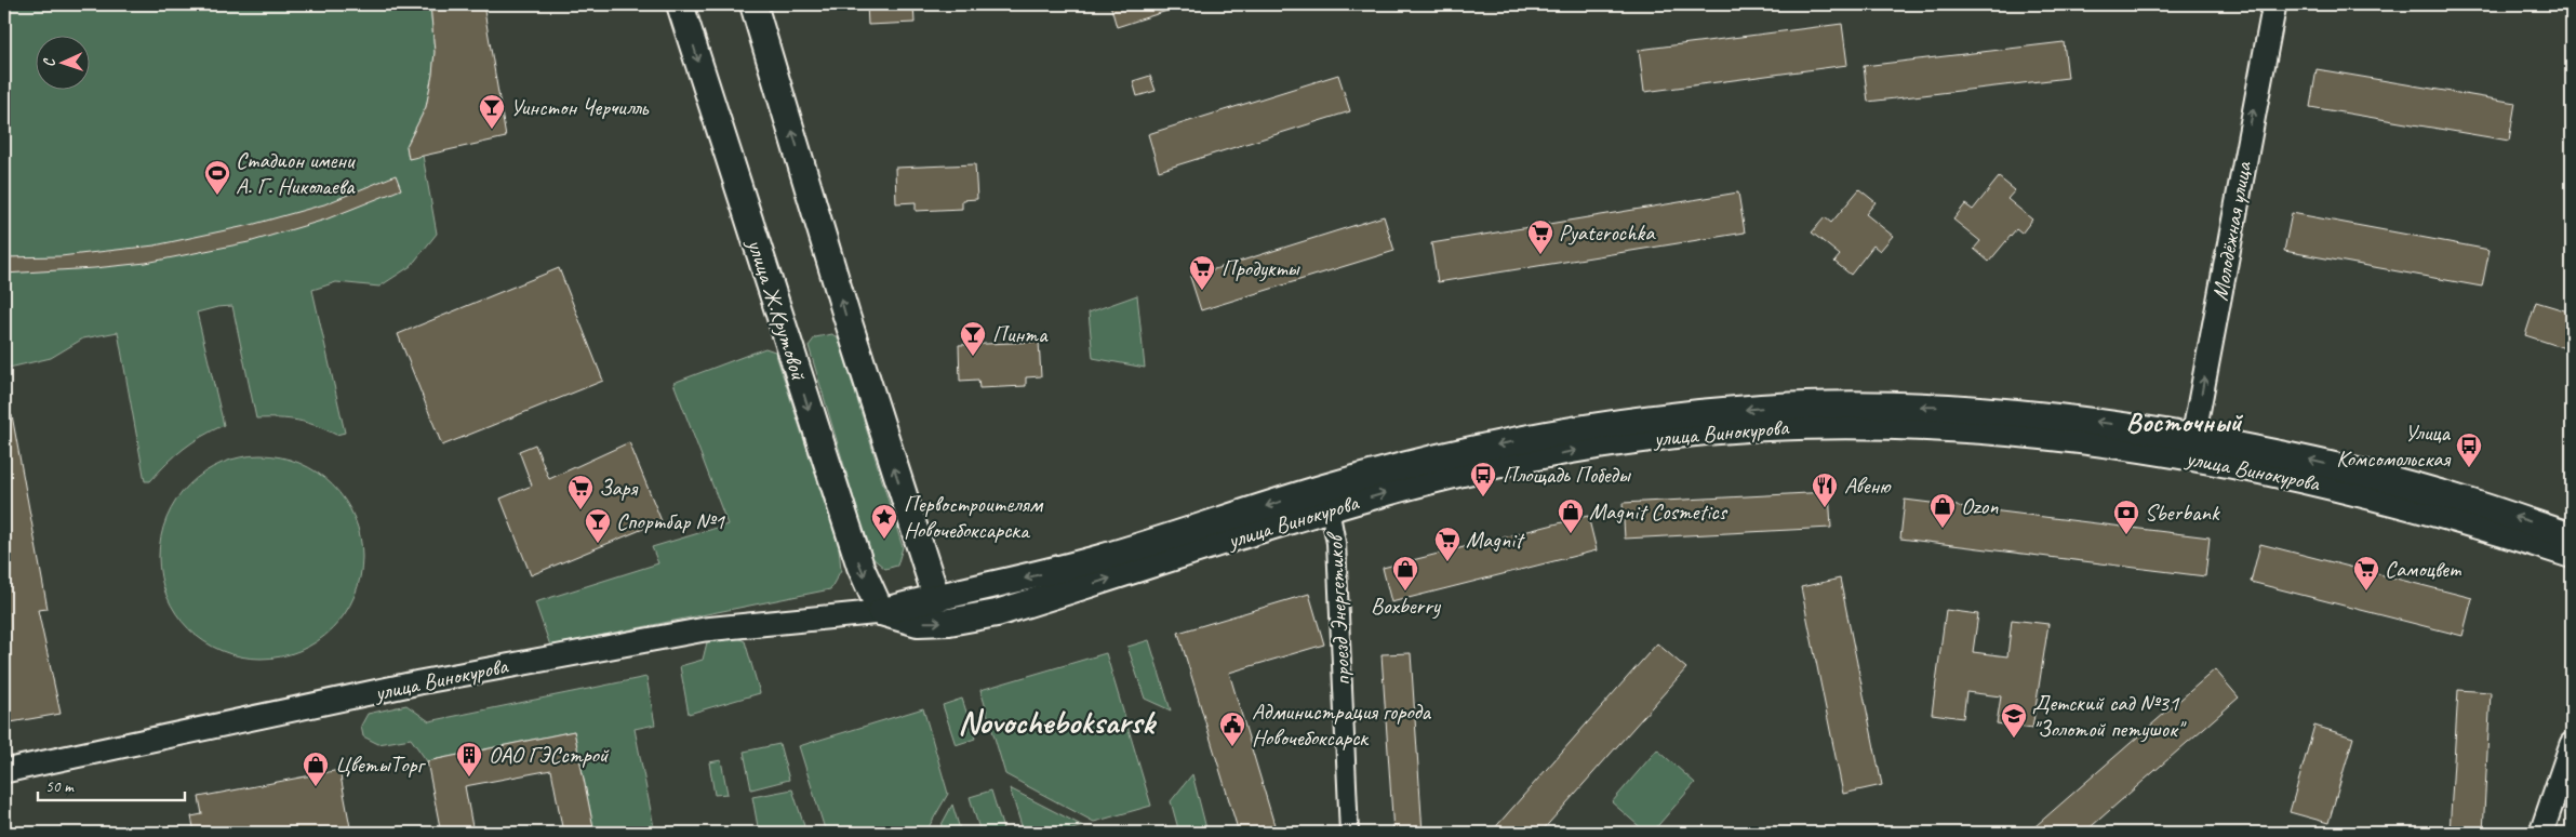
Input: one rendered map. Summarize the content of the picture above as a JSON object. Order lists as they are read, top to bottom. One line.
{"streets":{"main road":["улица Ж.Крутовой","улица Винокурова"],"street":["Молодёжная улица","проезд Энергетиков"]},"crossings":[["Молодёжная улица","улица Винокурова"],["улица Ж.Крутовой","улица Винокурова"],["улица Винокурова","проезд Энергетиков"]],"one_way":["Молодёжная улица"],"districts":["Восточный","Novocheboksarsk"],"places":{"bar":["Уинстон Черчилль","Пинта","Спортбар №1"],"sports":["Стадион имени А. Г. Николаева"],"supermarket":["Pyaterochka","Продукты","Заря","Magnit","Самоцвет"],"bus stop":["Улица Комсомольская","Площадь Победы"],"restaurant":["Авеню"],"shop":["Ozon","Magnit Cosmetics","Boxberry","ЦветыТорг"],"bank":["Sberbank"],"place":["Первостроителям Новочебоксарска"],"school or university":["Детский сад №31 \"Золотой петушок\""],"public building":["Администрация города Новочебоксарск"],"building":["ОАО ГЭСстрой"]},"scale_bar":"50 m","north":"left"}
